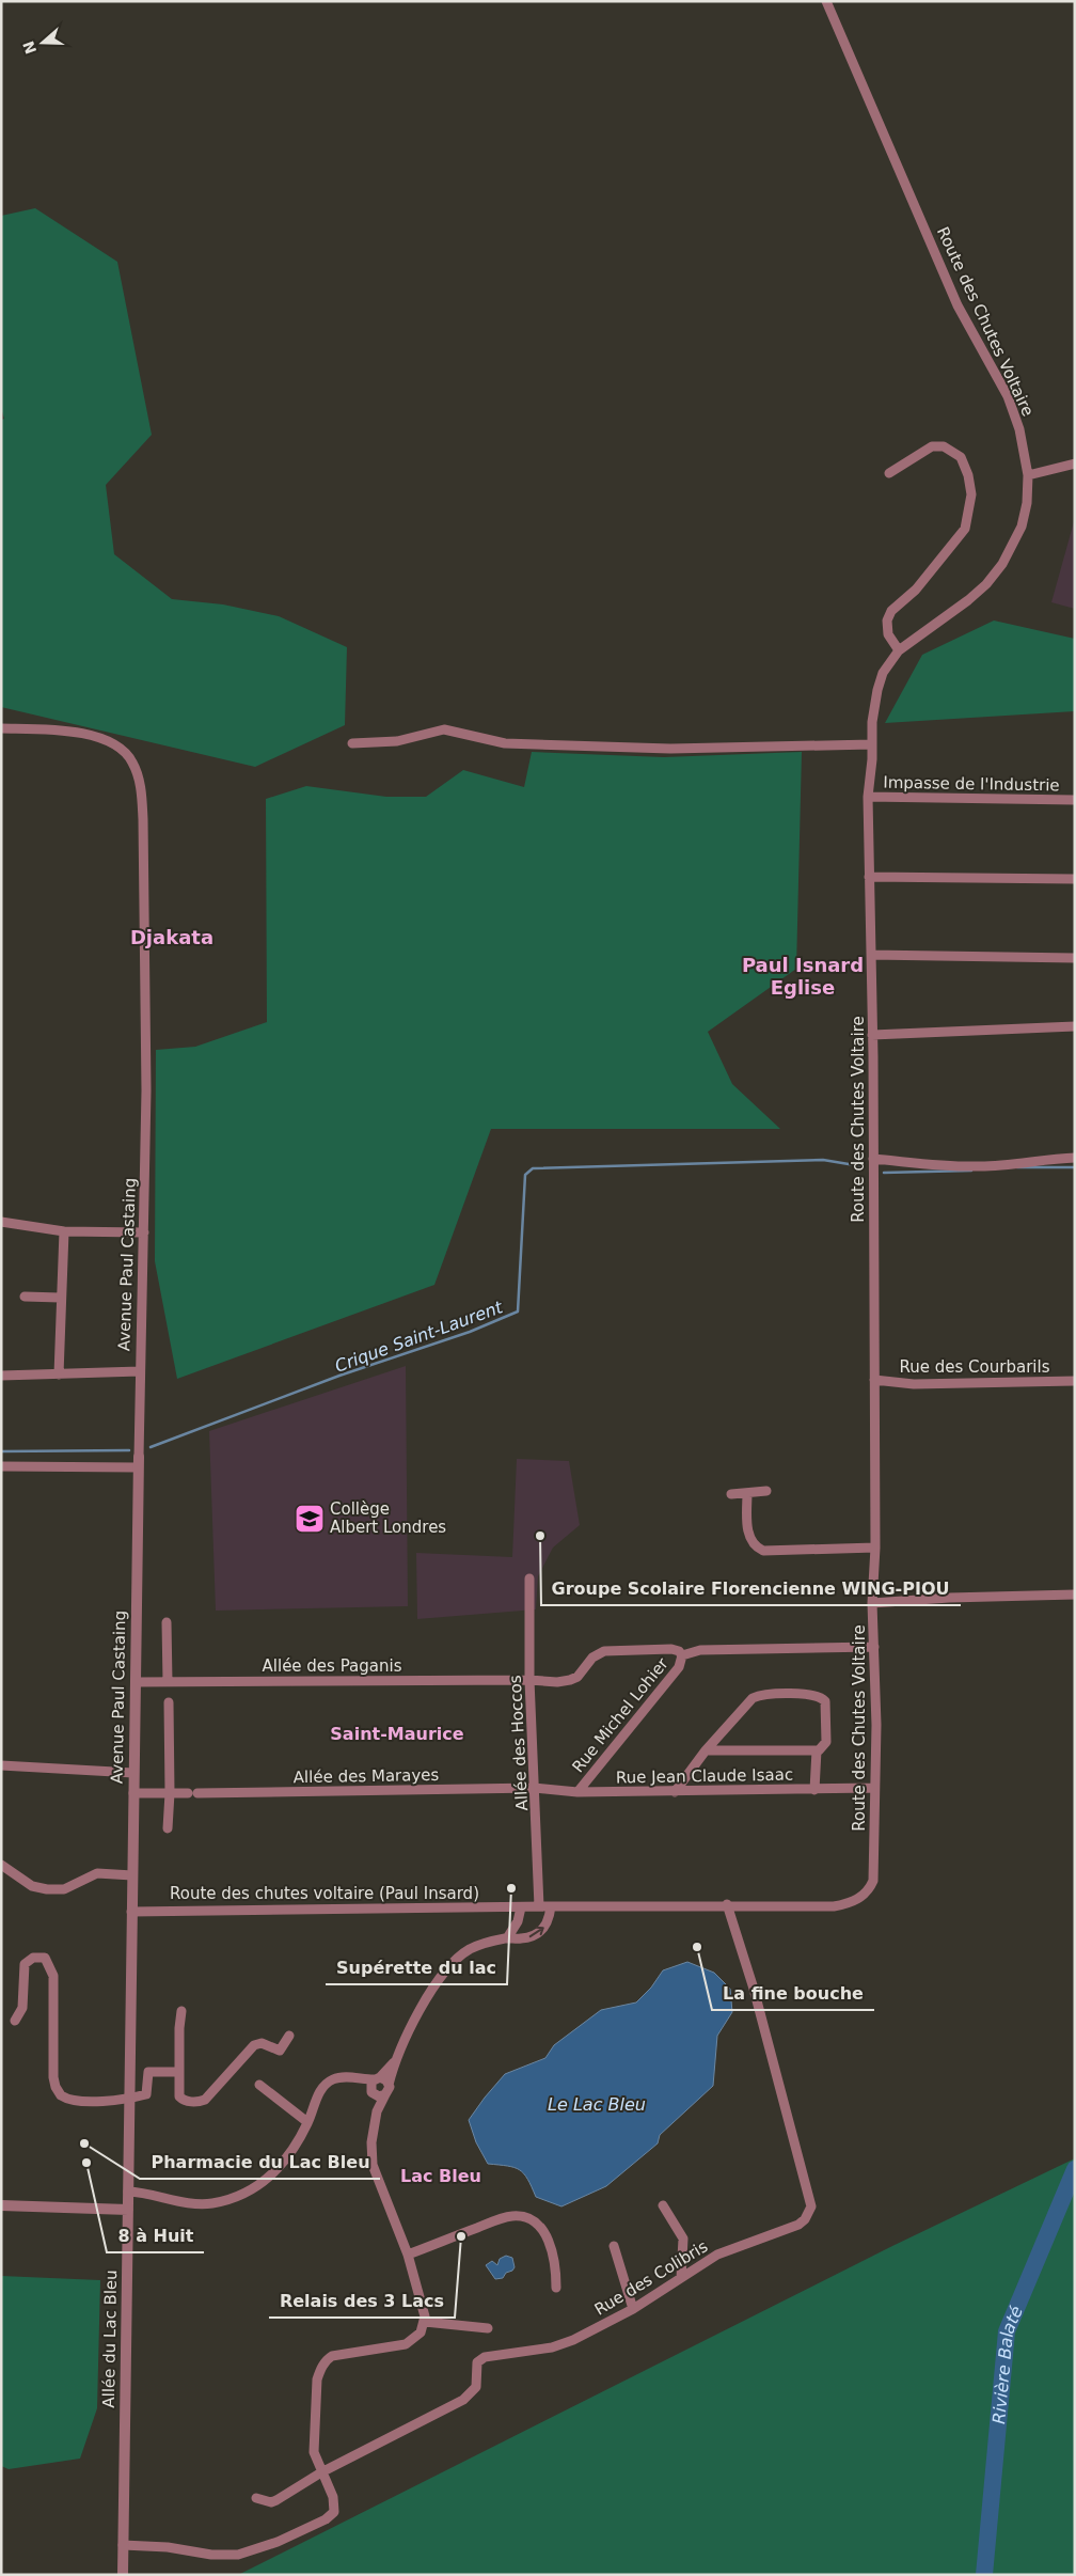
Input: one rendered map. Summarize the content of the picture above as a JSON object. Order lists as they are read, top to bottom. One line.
{"streets":{"street":["Route des Chutes Voltaire","Impasse de l'Industrie","Avenue Paul Castaing","Rue des Courbarils","Allée des Paganis","Rue Michel Lohier","Allée des Hoccos","Allée des Marayes","Rue Jean Claude Isaac","Route des chutes voltaire (Paul Insard)","Rue des Colibris","Allée du Lac Bleu"]},"crossings":[["Route des Chutes Voltaire","Impasse de l'Industrie"],["Route des Chutes Voltaire","Rue des Courbarils"],["Route des Chutes Voltaire","Rue Jean Claude Isaac"],["Route des Chutes Voltaire","Route des chutes voltaire (Paul Insard)"],["Avenue Paul Castaing","Allée des Paganis"],["Avenue Paul Castaing","Allée des Marayes"],["Avenue Paul Castaing","Route des chutes voltaire (Paul Insard)"],["Avenue Paul Castaing","Allée du Lac Bleu"],["Allée des Paganis","Rue Michel Lohier"],["Allée des Paganis","Allée des Hoccos"],["Rue Michel Lohier","Rue Jean Claude Isaac"],["Allée des Hoccos","Allée des Marayes"],["Allée des Hoccos","Rue Jean Claude Isaac"],["Allée des Hoccos","Route des chutes voltaire (Paul Insard)"],["Allée des Marayes","Rue Jean Claude Isaac"],["Route des chutes voltaire (Paul Insard)","Rue des Colibris"],["Route des chutes voltaire (Paul Insard)","Allée du Lac Bleu"]],"districts":["Djakata","Paul Isnard Eglise","Saint-Maurice","Lac Bleu"],"water":["Crique Saint-Laurent","Le Lac Bleu","Rivière Balaté"],"places":{"school or university":["Collège Albert Londres"],"other":["Groupe Scolaire Florencienne WING-PIOU","Supérette du lac","La fine bouche","Pharmacie du Lac Bleu","8 à Huit","Relais des 3 Lacs"]},"north":"left"}
